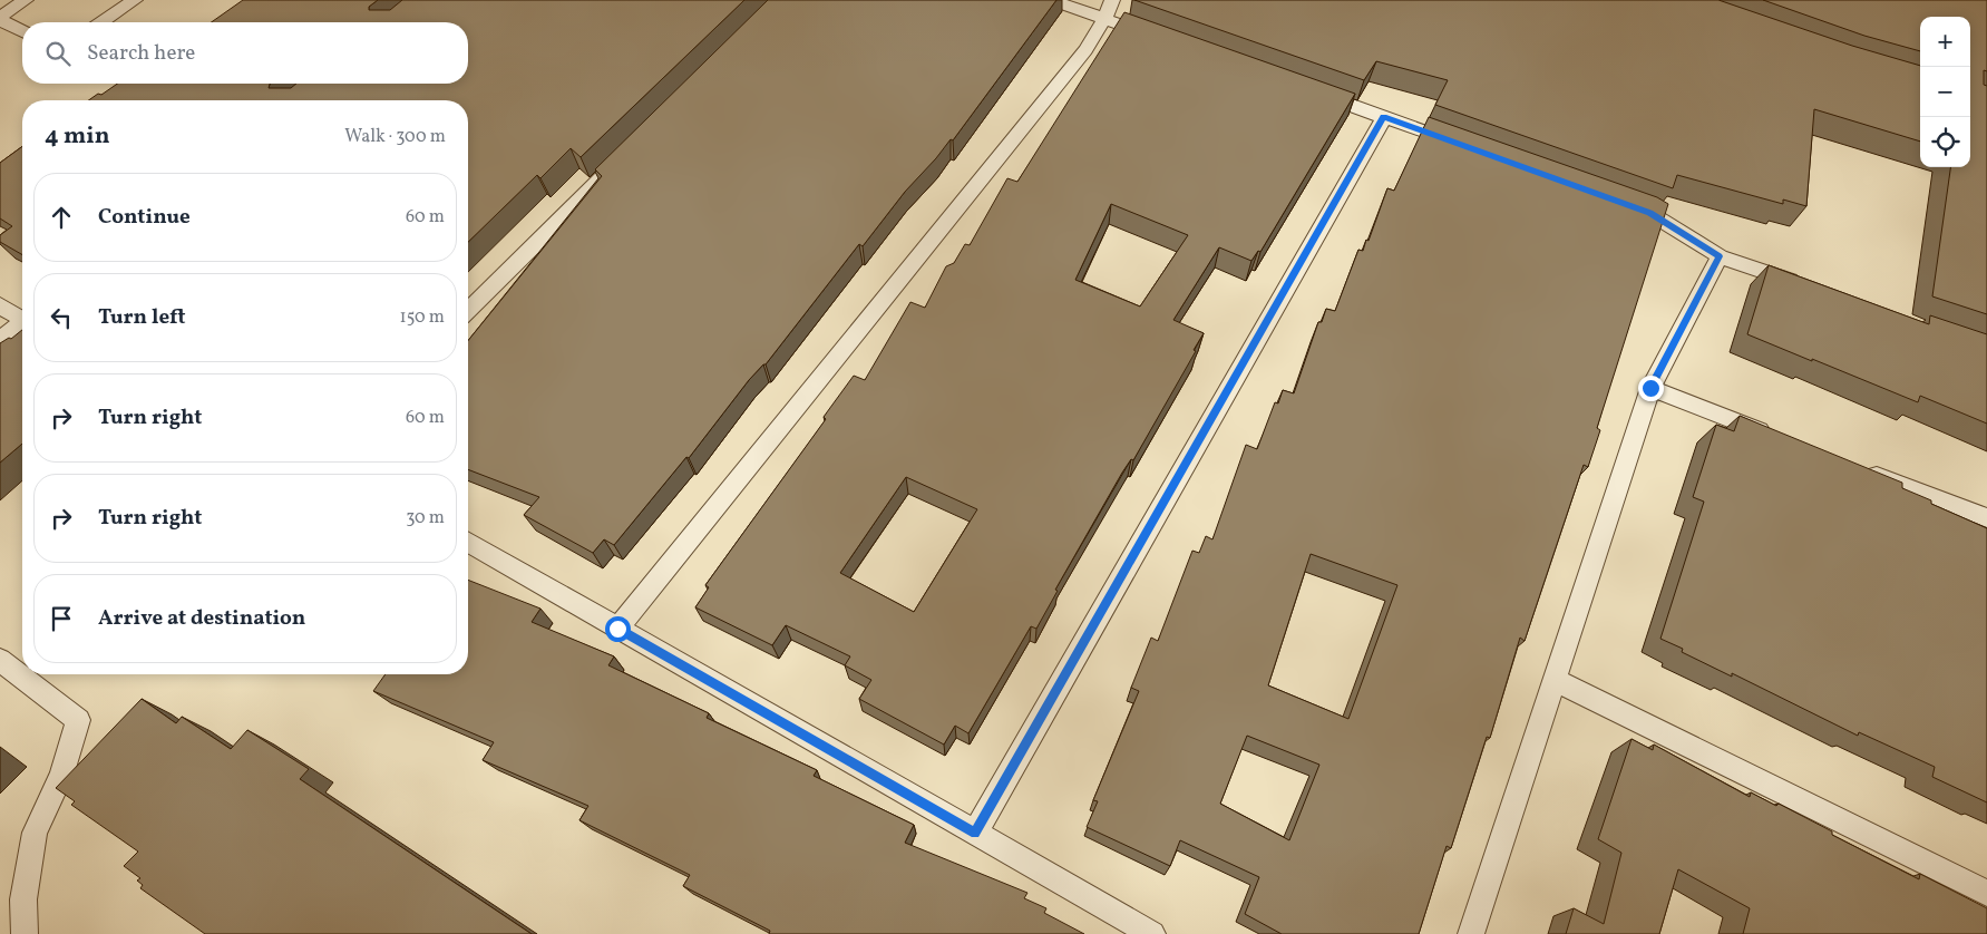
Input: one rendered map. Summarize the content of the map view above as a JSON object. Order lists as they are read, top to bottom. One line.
{"page":{"map_buttons":["+","−"],"search":"Search here","heading":["4 min","Walk · 300 m"],"list":[["Continue","60 m"],["Turn left","150 m"],["Turn right","60 m"],["Turn right","30 m"],"Arrive at destination"]}}
